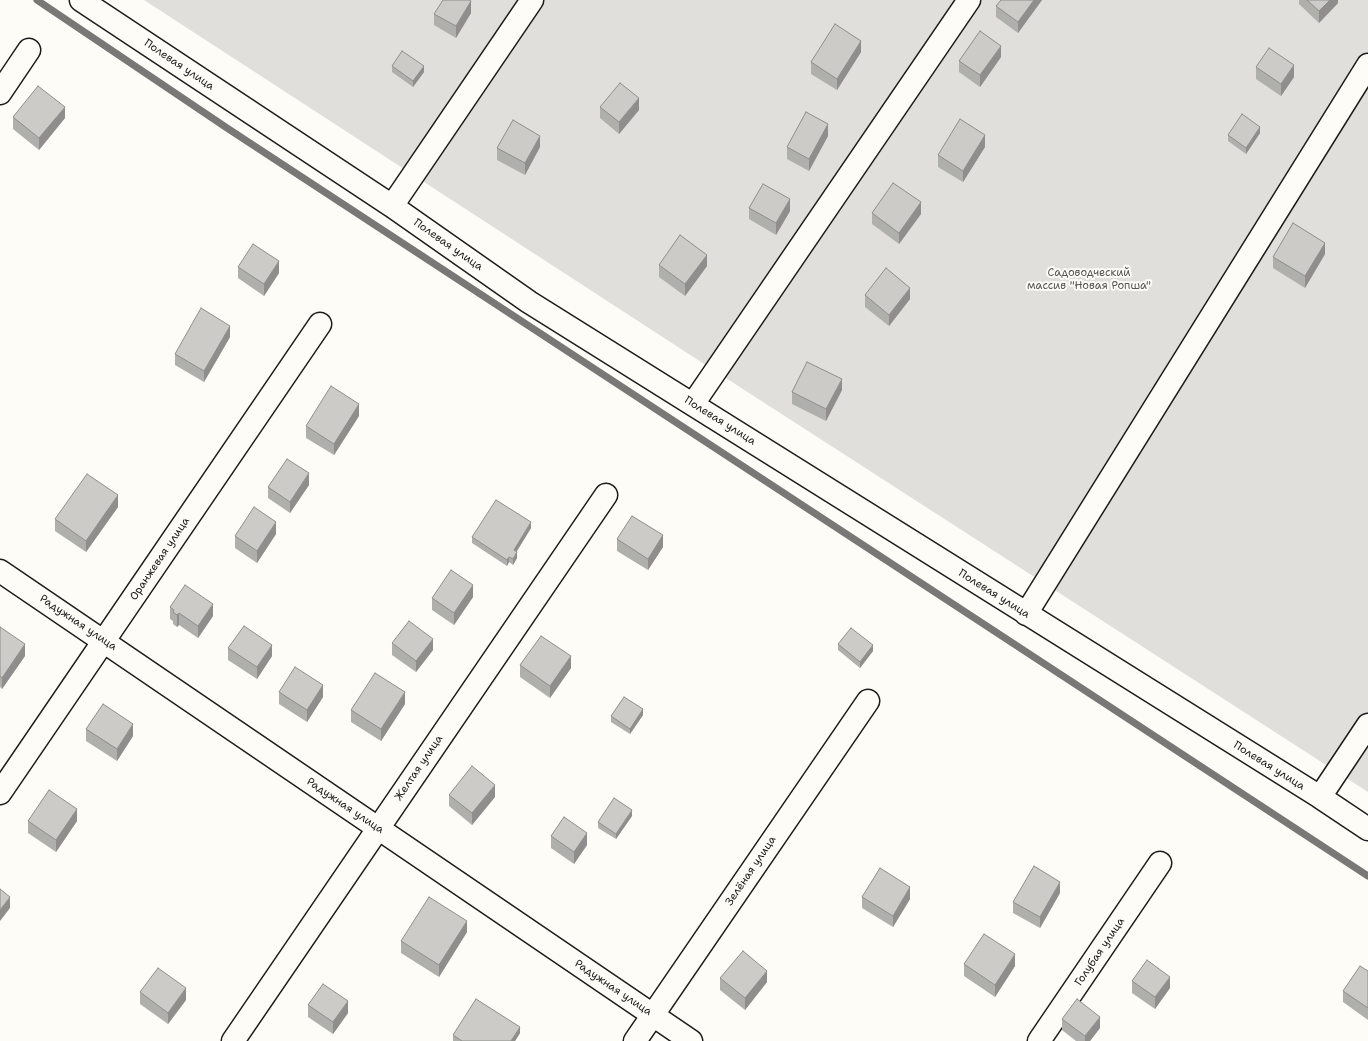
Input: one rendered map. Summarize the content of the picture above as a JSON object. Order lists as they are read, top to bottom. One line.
{"streets":{"street":["Полевая улица","Оранжевая улица","Радужная улица","Желтая улица","Зелёная улица","Голубая улица"]},"crossings":[["Оранжевая улица","Радужная улица"],["Радужная улица","Желтая улица"],["Радужная улица","Зелёная улица"]],"parks":["Садоводческий массив \"Новая Ропша\""]}
